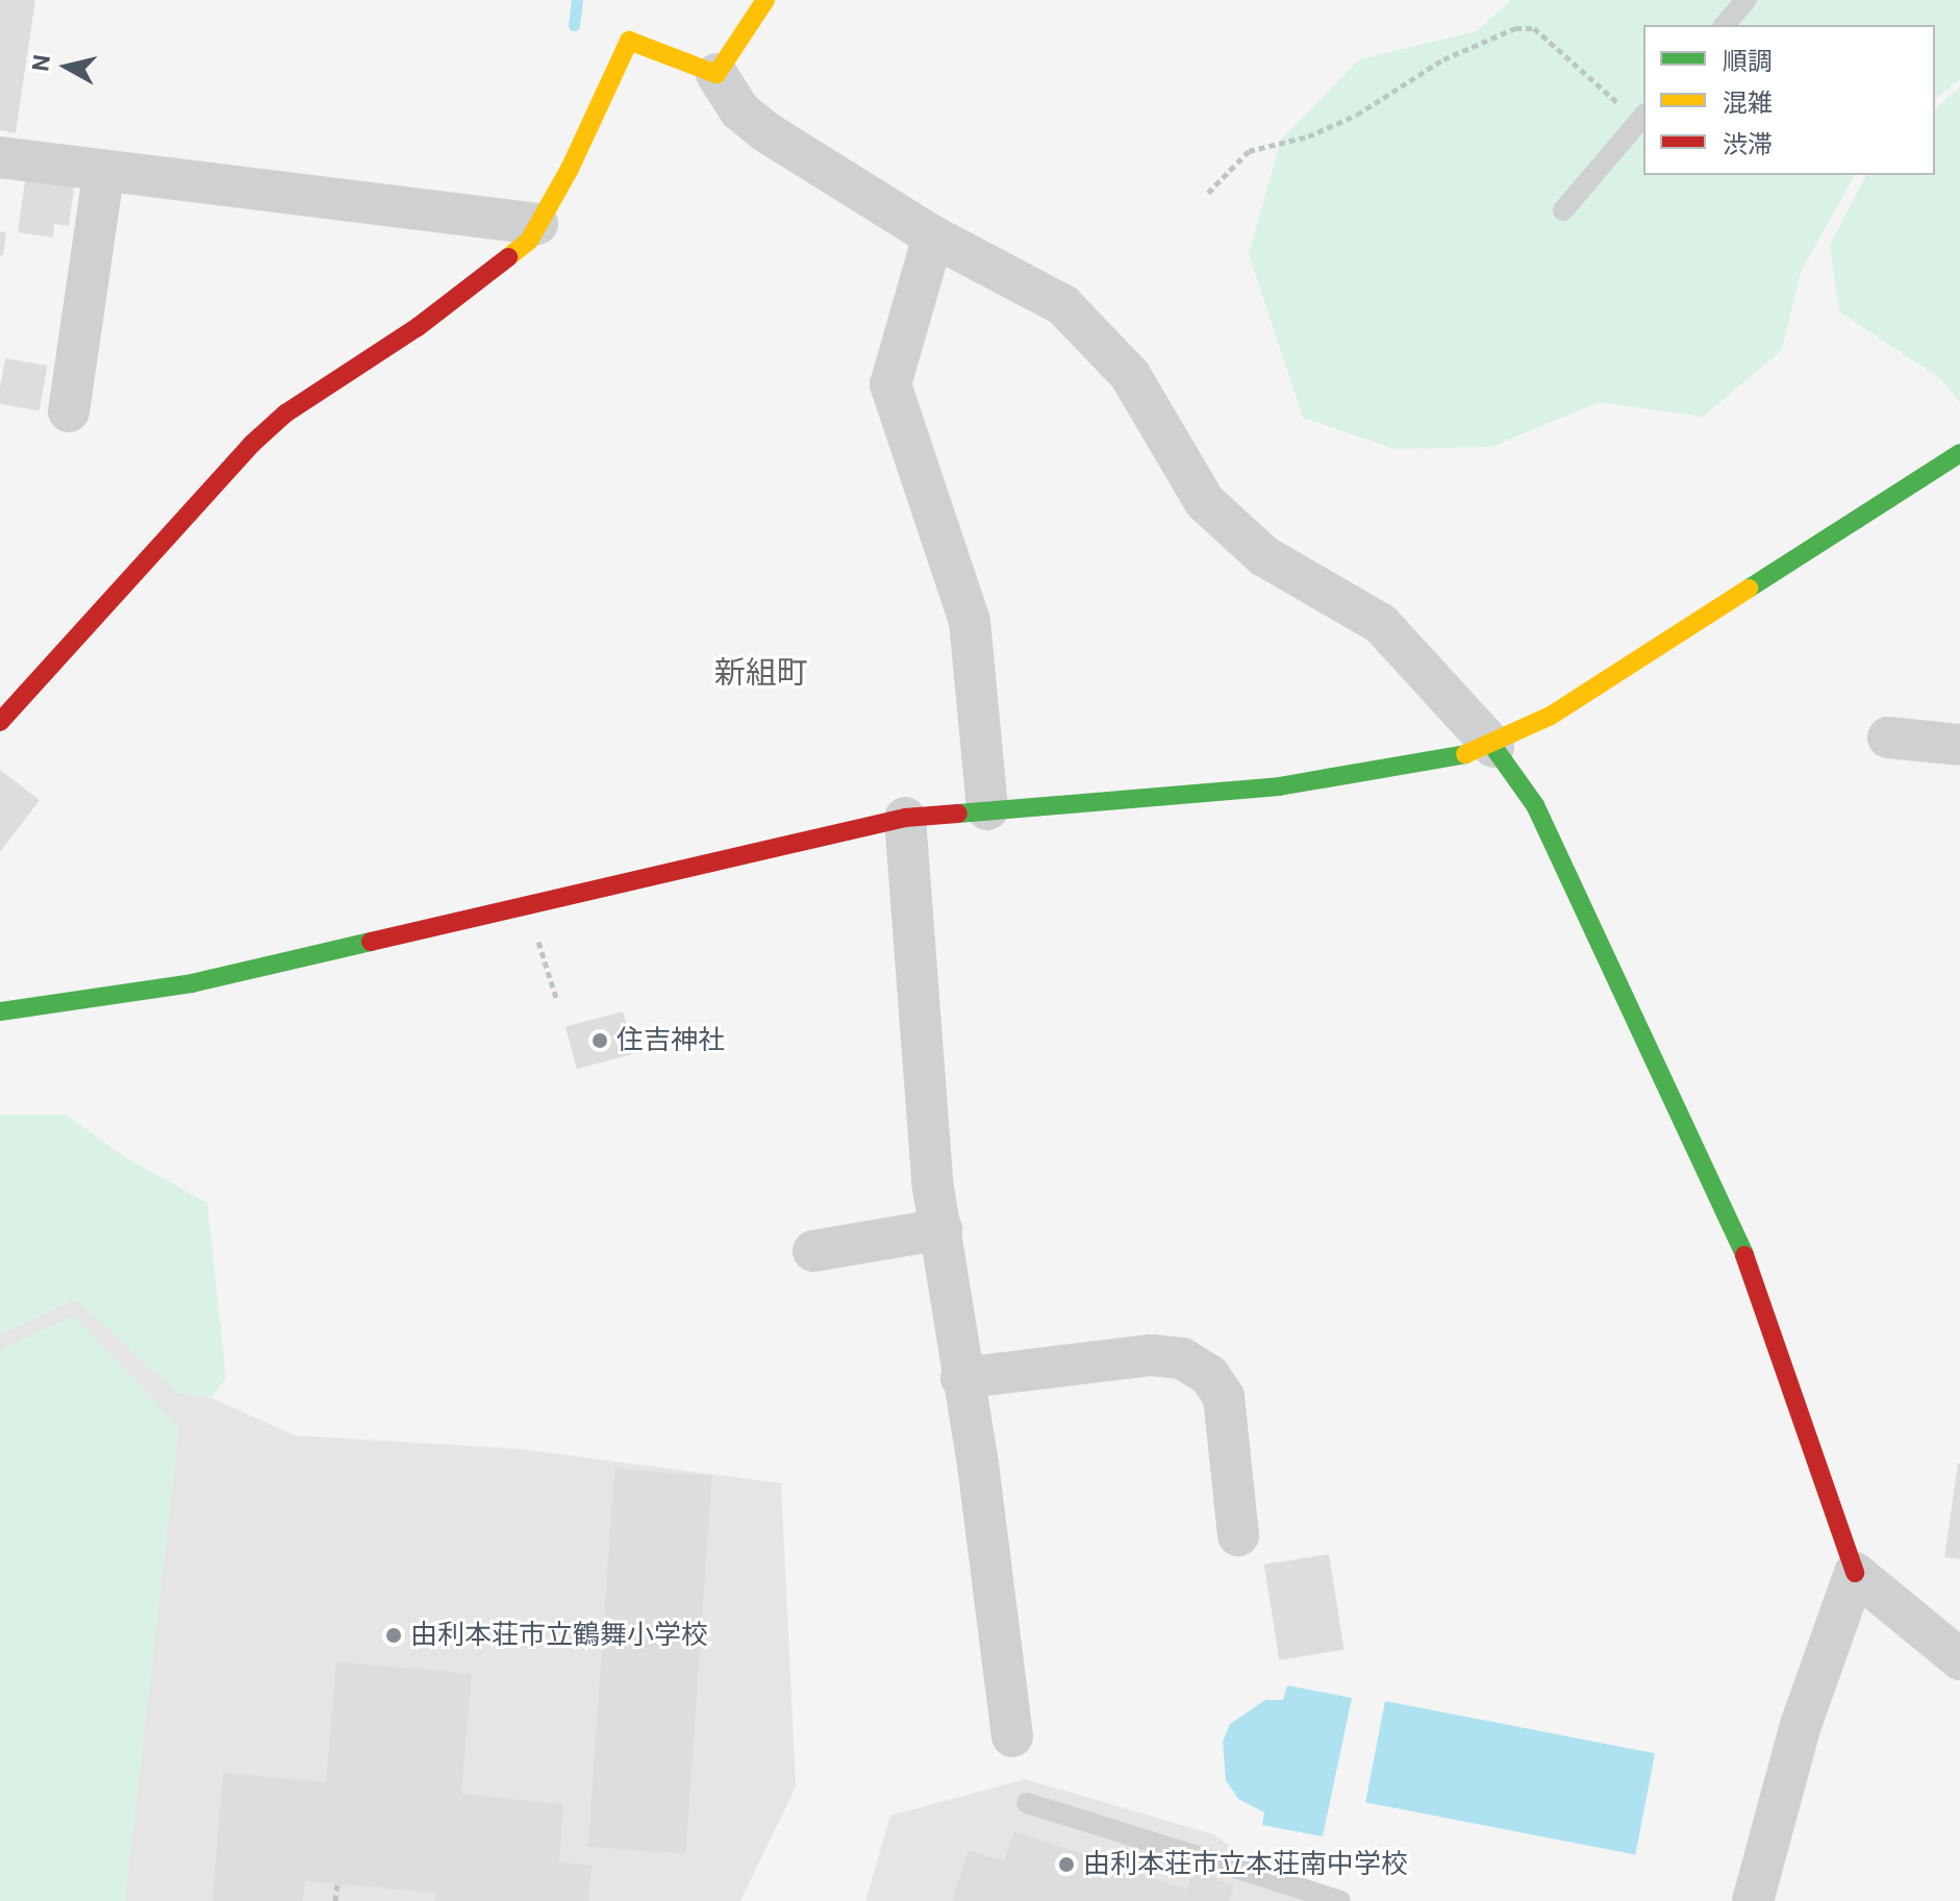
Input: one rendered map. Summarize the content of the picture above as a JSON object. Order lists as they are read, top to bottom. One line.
{"districts":["新組町"],"places":["住吉神社","由利本荘市立鶴舞小学校","由利本荘市立本荘南中学校"],"legend":["順調","混雑","渋滞"],"north":"left"}
